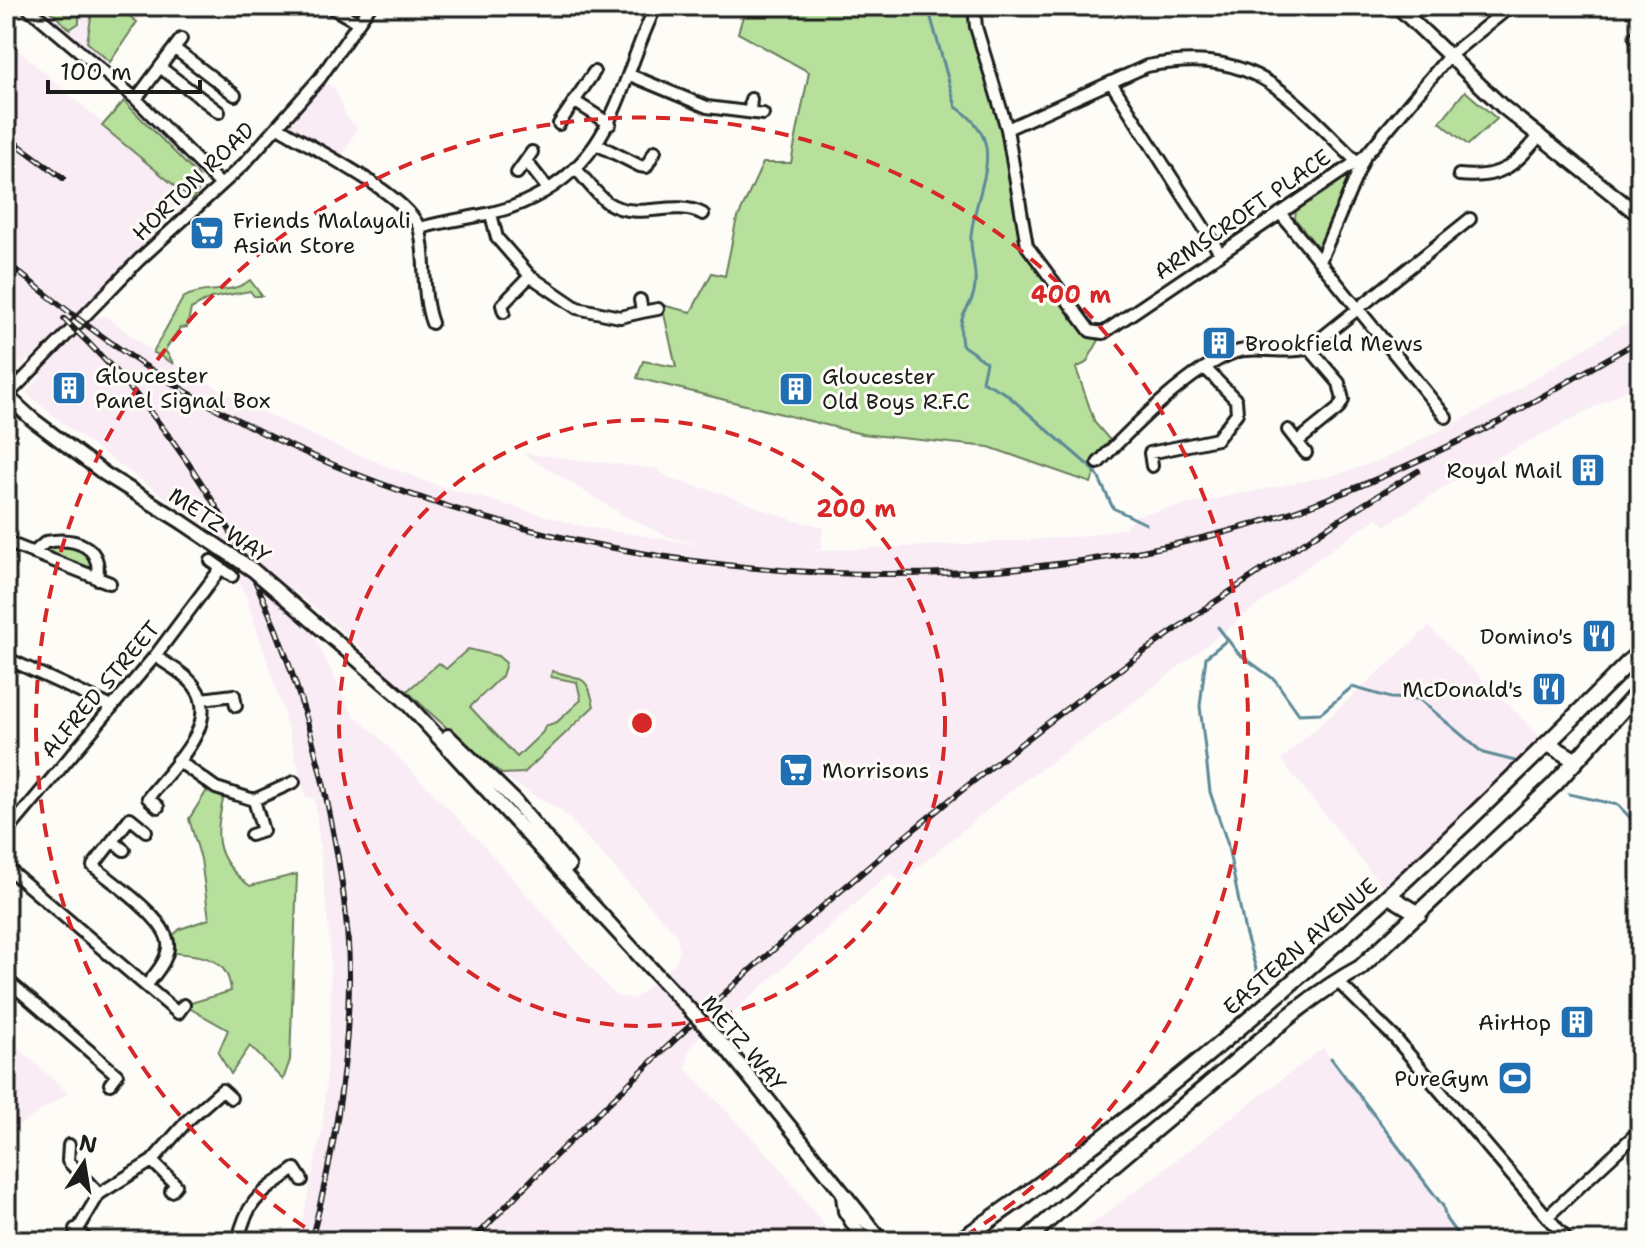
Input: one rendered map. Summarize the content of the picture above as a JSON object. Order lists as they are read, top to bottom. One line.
{"streets":{"highway":["EASTERN AVENUE"],"main road":["METZ WAY"],"street":["HORTON ROAD","ARMSCROFT PLACE","ALFRED STREET"]},"crossings":[["HORTON ROAD","METZ WAY"]],"places":{"supermarket":["Friends Malayali Asian Store","Morrisons"],"building":["Brookfield Mews","Gloucester Panel Signal Box","Gloucester Old Boys R.F.C","Royal Mail","AirHop"],"restaurant":["Domino's","McDonald's"],"sports":["PureGym"]},"scale_bar":"100 m","north":"top","rings":["400 m","200 m"]}
